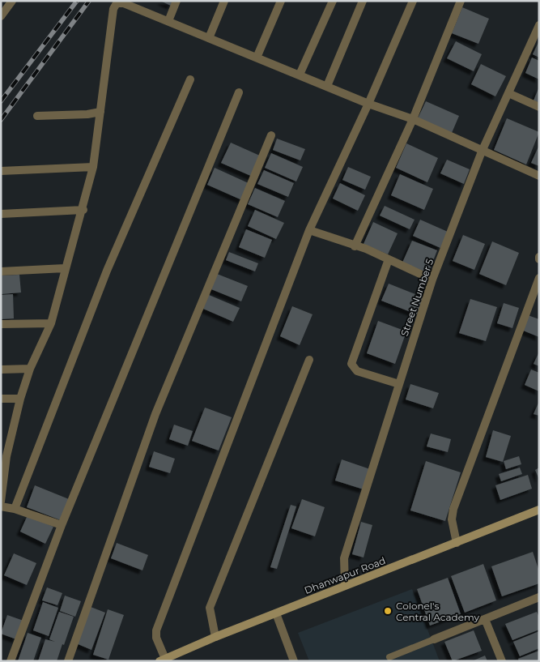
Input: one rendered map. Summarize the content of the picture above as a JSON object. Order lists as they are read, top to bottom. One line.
{"streets":{"street":["Street Number 5","Dhanwapur Road"]},"crossings":[["Street Number 5","Dhanwapur Road"]],"places":["Colonel's Central Academy"]}
